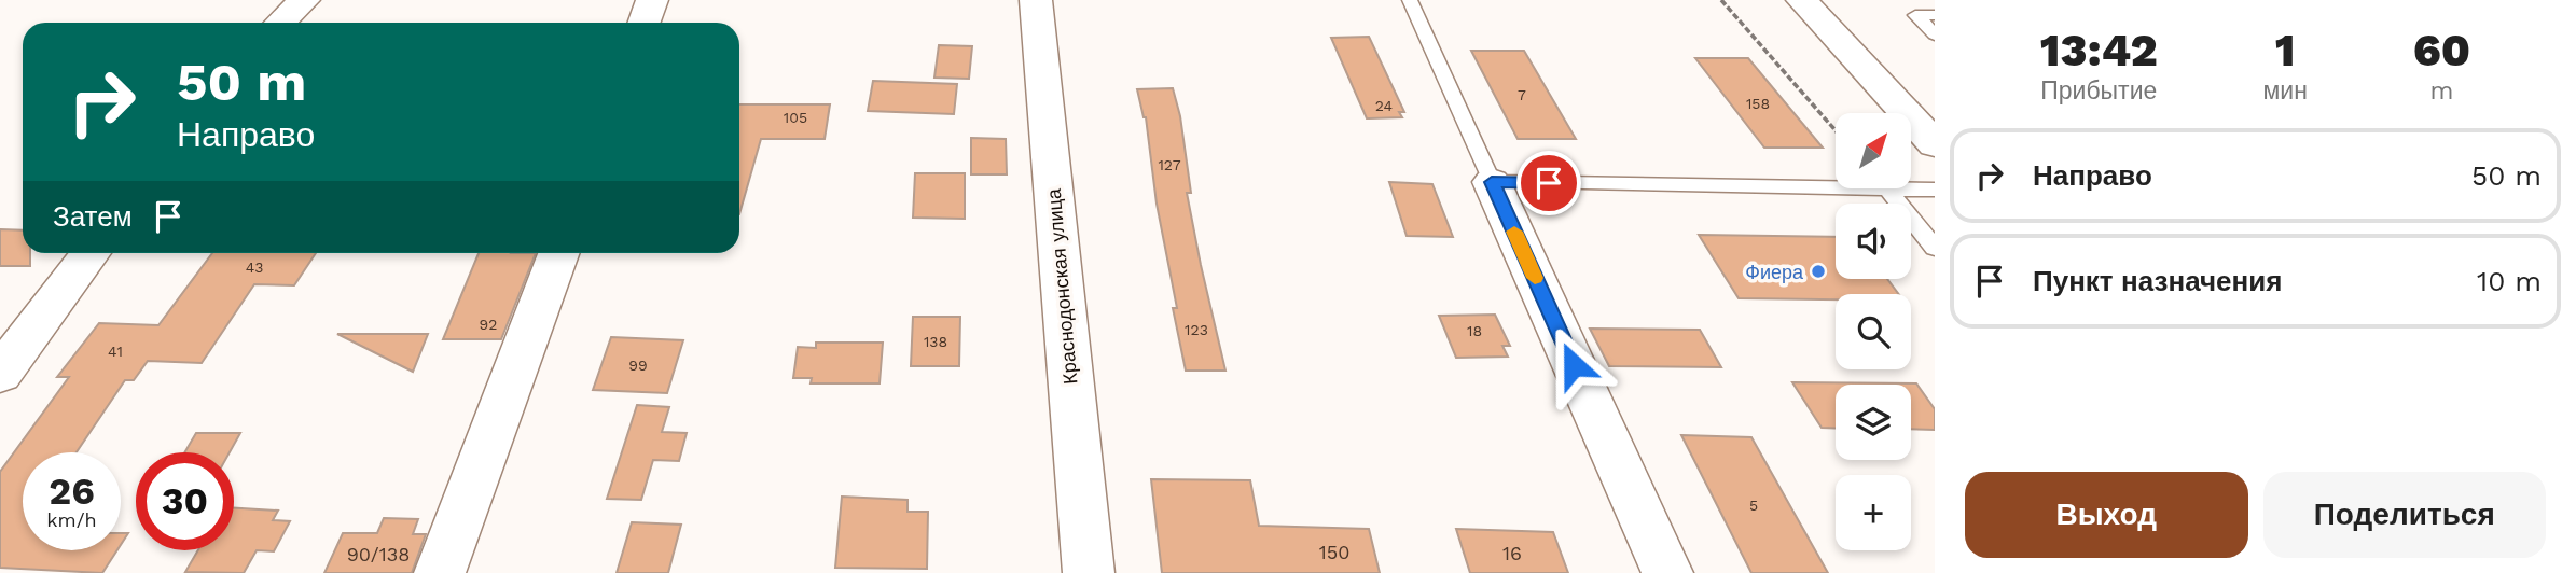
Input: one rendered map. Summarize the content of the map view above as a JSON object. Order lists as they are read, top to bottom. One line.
{"streets":{"street":["Краснодонская улица"]},"places":["Фиера"],"house_numbers":["7","158","24","105","127","43","92","123","18","138","41","99","5","150","16","90/138"],"north":"top right","page":{"eta":["13:42","Прибытие","1","мин","60","m"],"turn":["50 m","Направо"],"map_buttons":"+","list":[{"name":"Направо","value":"50 m"},{"name":"Пункт назначения","value":"10 m"}],"then":"Затем","speed":"26 km/h","limit":"30","buttons":["Выход","Поделиться"]}}
